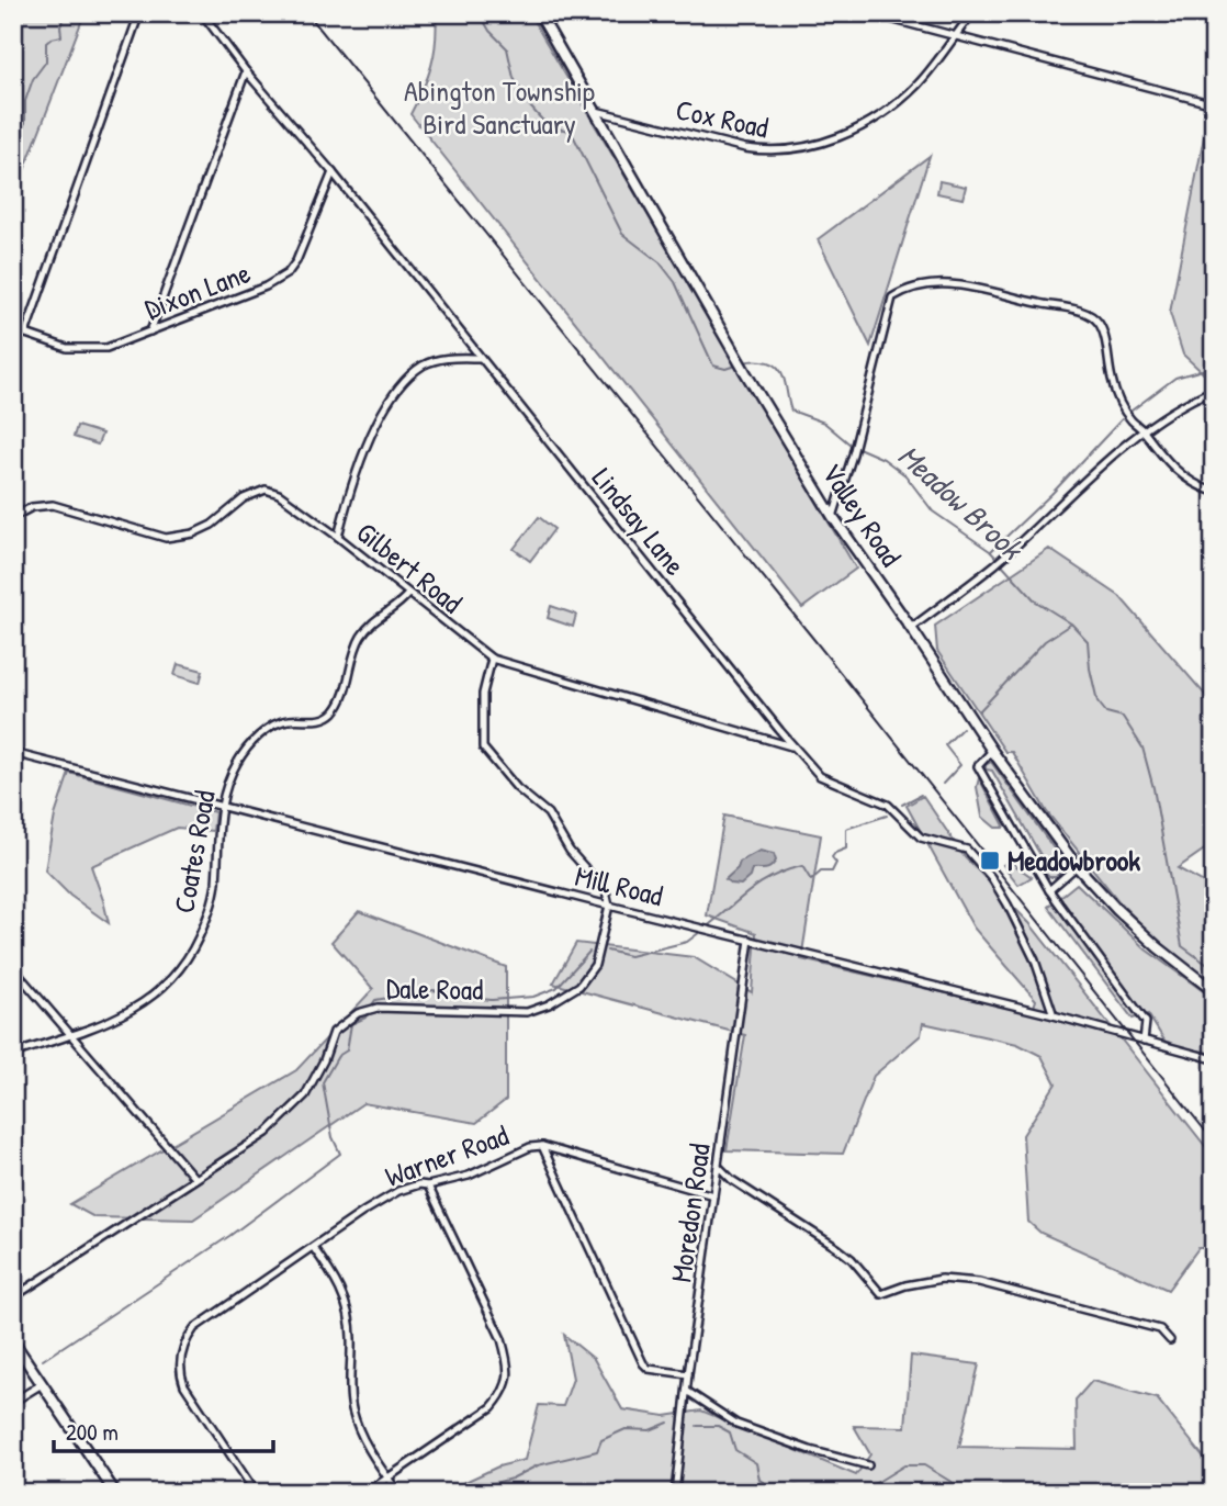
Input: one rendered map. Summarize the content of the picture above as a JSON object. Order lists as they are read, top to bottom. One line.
{"streets":{"main road":["Valley Road"],"street":["Cox Road","Dixon Lane","Lindsay Lane","Gilbert Road","Coates Road","Mill Road","Dale Road","Warner Road","Moredon Road"]},"crossings":[["Cox Road","Valley Road"],["Dixon Lane","Lindsay Lane"],["Lindsay Lane","Gilbert Road"],["Lindsay Lane","Mill Road"],["Gilbert Road","Coates Road"],["Coates Road","Mill Road"],["Mill Road","Dale Road"],["Mill Road","Moredon Road"],["Warner Road","Moredon Road"]],"water":["Meadow Brook"],"parks":["Abington Township Bird Sanctuary"],"places":{"transit":["Meadowbrook"]},"scale_bar":"200 m"}
